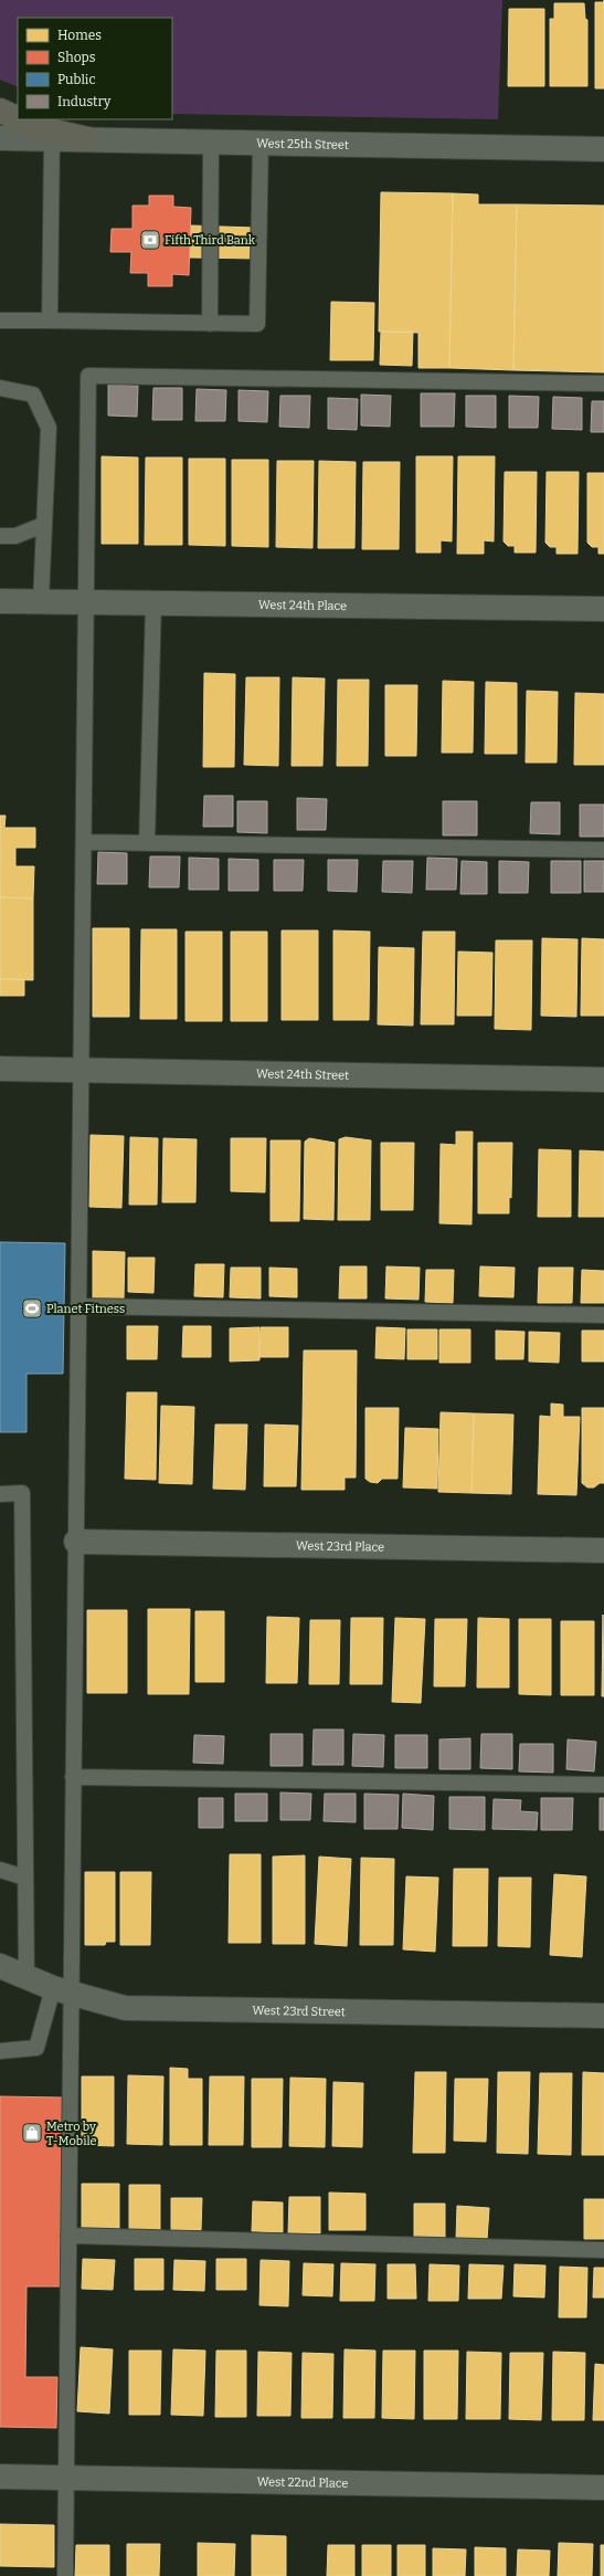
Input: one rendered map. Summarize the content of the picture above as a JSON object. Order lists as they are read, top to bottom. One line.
{"streets":{"street":["West 25th Street","West 24th Place","West 24th Street","West 23rd Place","West 23rd Street","West 22nd Place"]},"places":{"bank":["Fifth Third Bank"],"sports":["Planet Fitness"],"shop":["Metro by T-Mobile"]},"legend":["Homes","Shops","Public","Industry"]}
